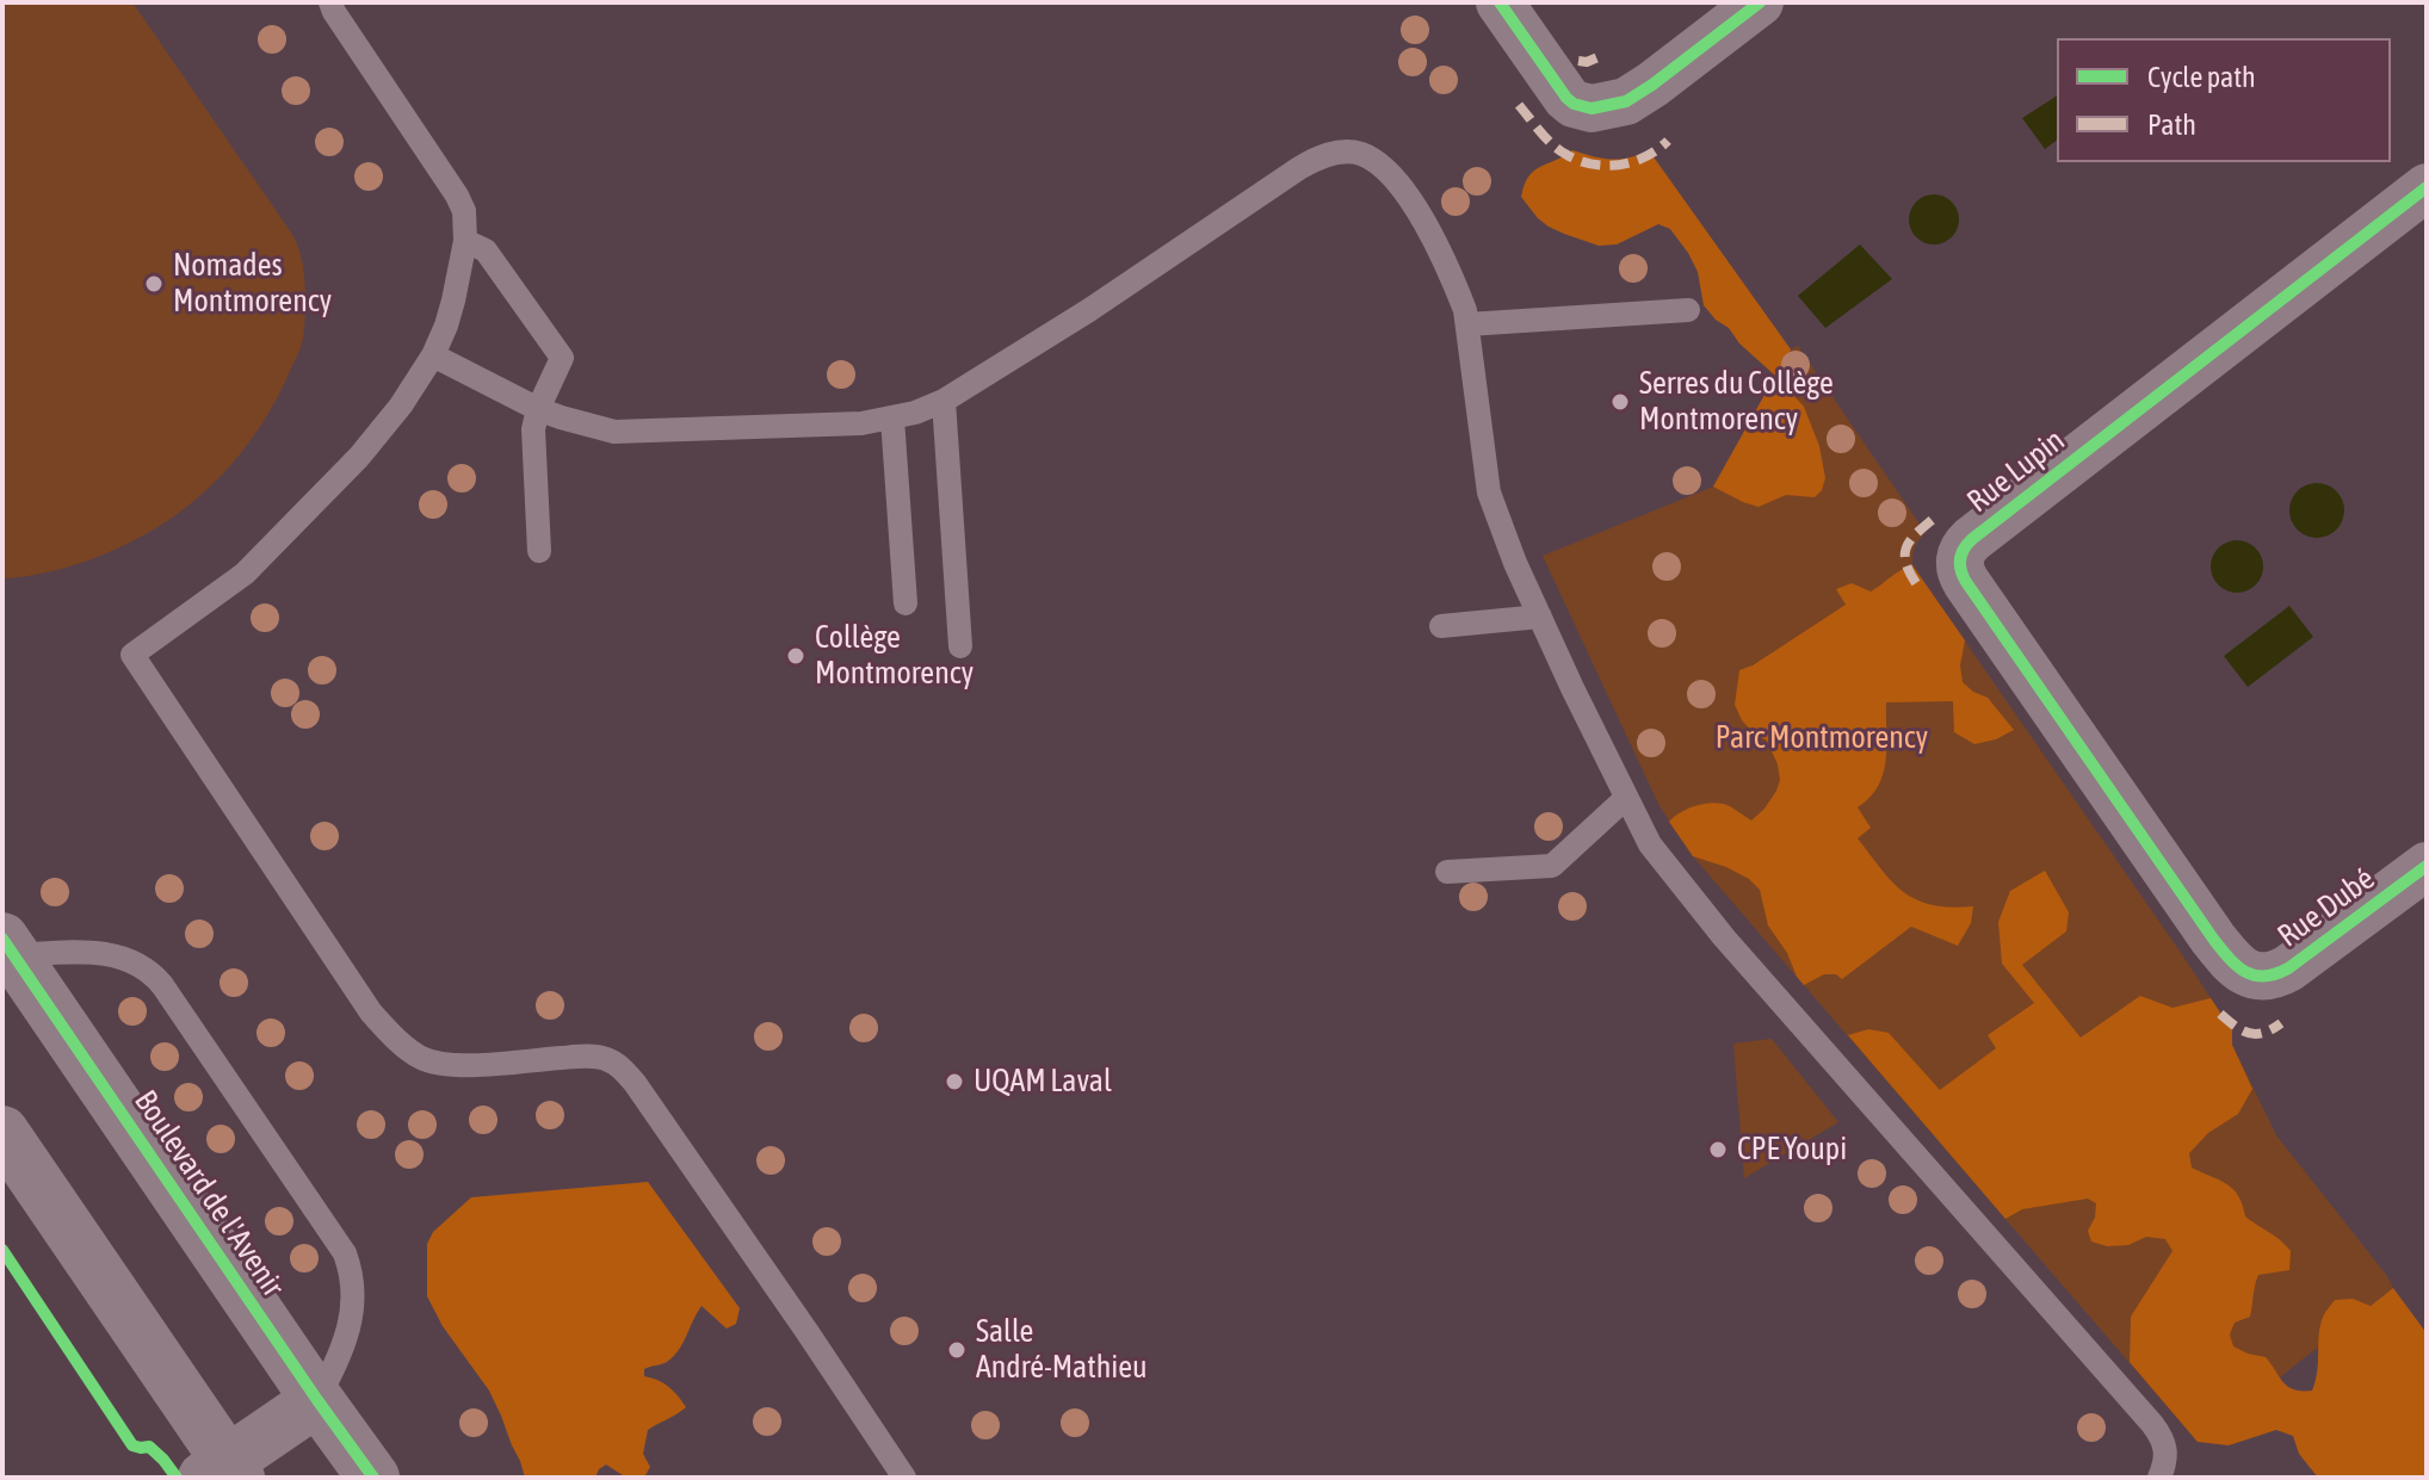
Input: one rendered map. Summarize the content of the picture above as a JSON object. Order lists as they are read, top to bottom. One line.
{"streets":{"street":["Rue Lupin","Rue Dubé","Boulevard de l'Avenir"]},"crossings":[["Rue Lupin","Rue Dubé"]],"parks":["Parc Montmorency"],"places":["Nomades Montmorency","Serres du Collège Montmorency","Collège Montmorency","UQAM Laval","CPE Youpi","Salle André-Mathieu"],"legend":["Cycle path","Path"]}
